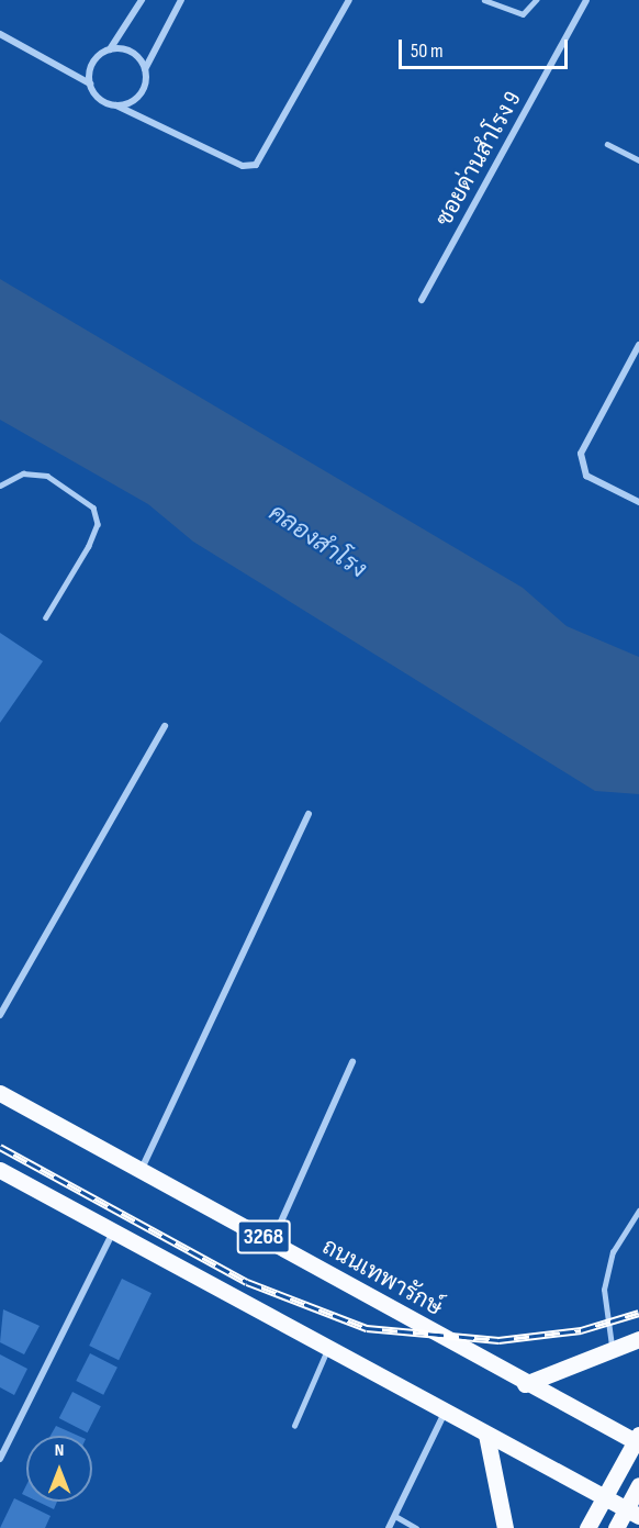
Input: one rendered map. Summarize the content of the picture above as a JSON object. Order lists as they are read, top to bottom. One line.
{"streets":{"main road":["3268","ถนนเทพารักษ์"],"street":["ซอยด่านสำโรง 9"]},"water":["คลองสำโรง"],"scale_bar":"50 m","north":"top"}
